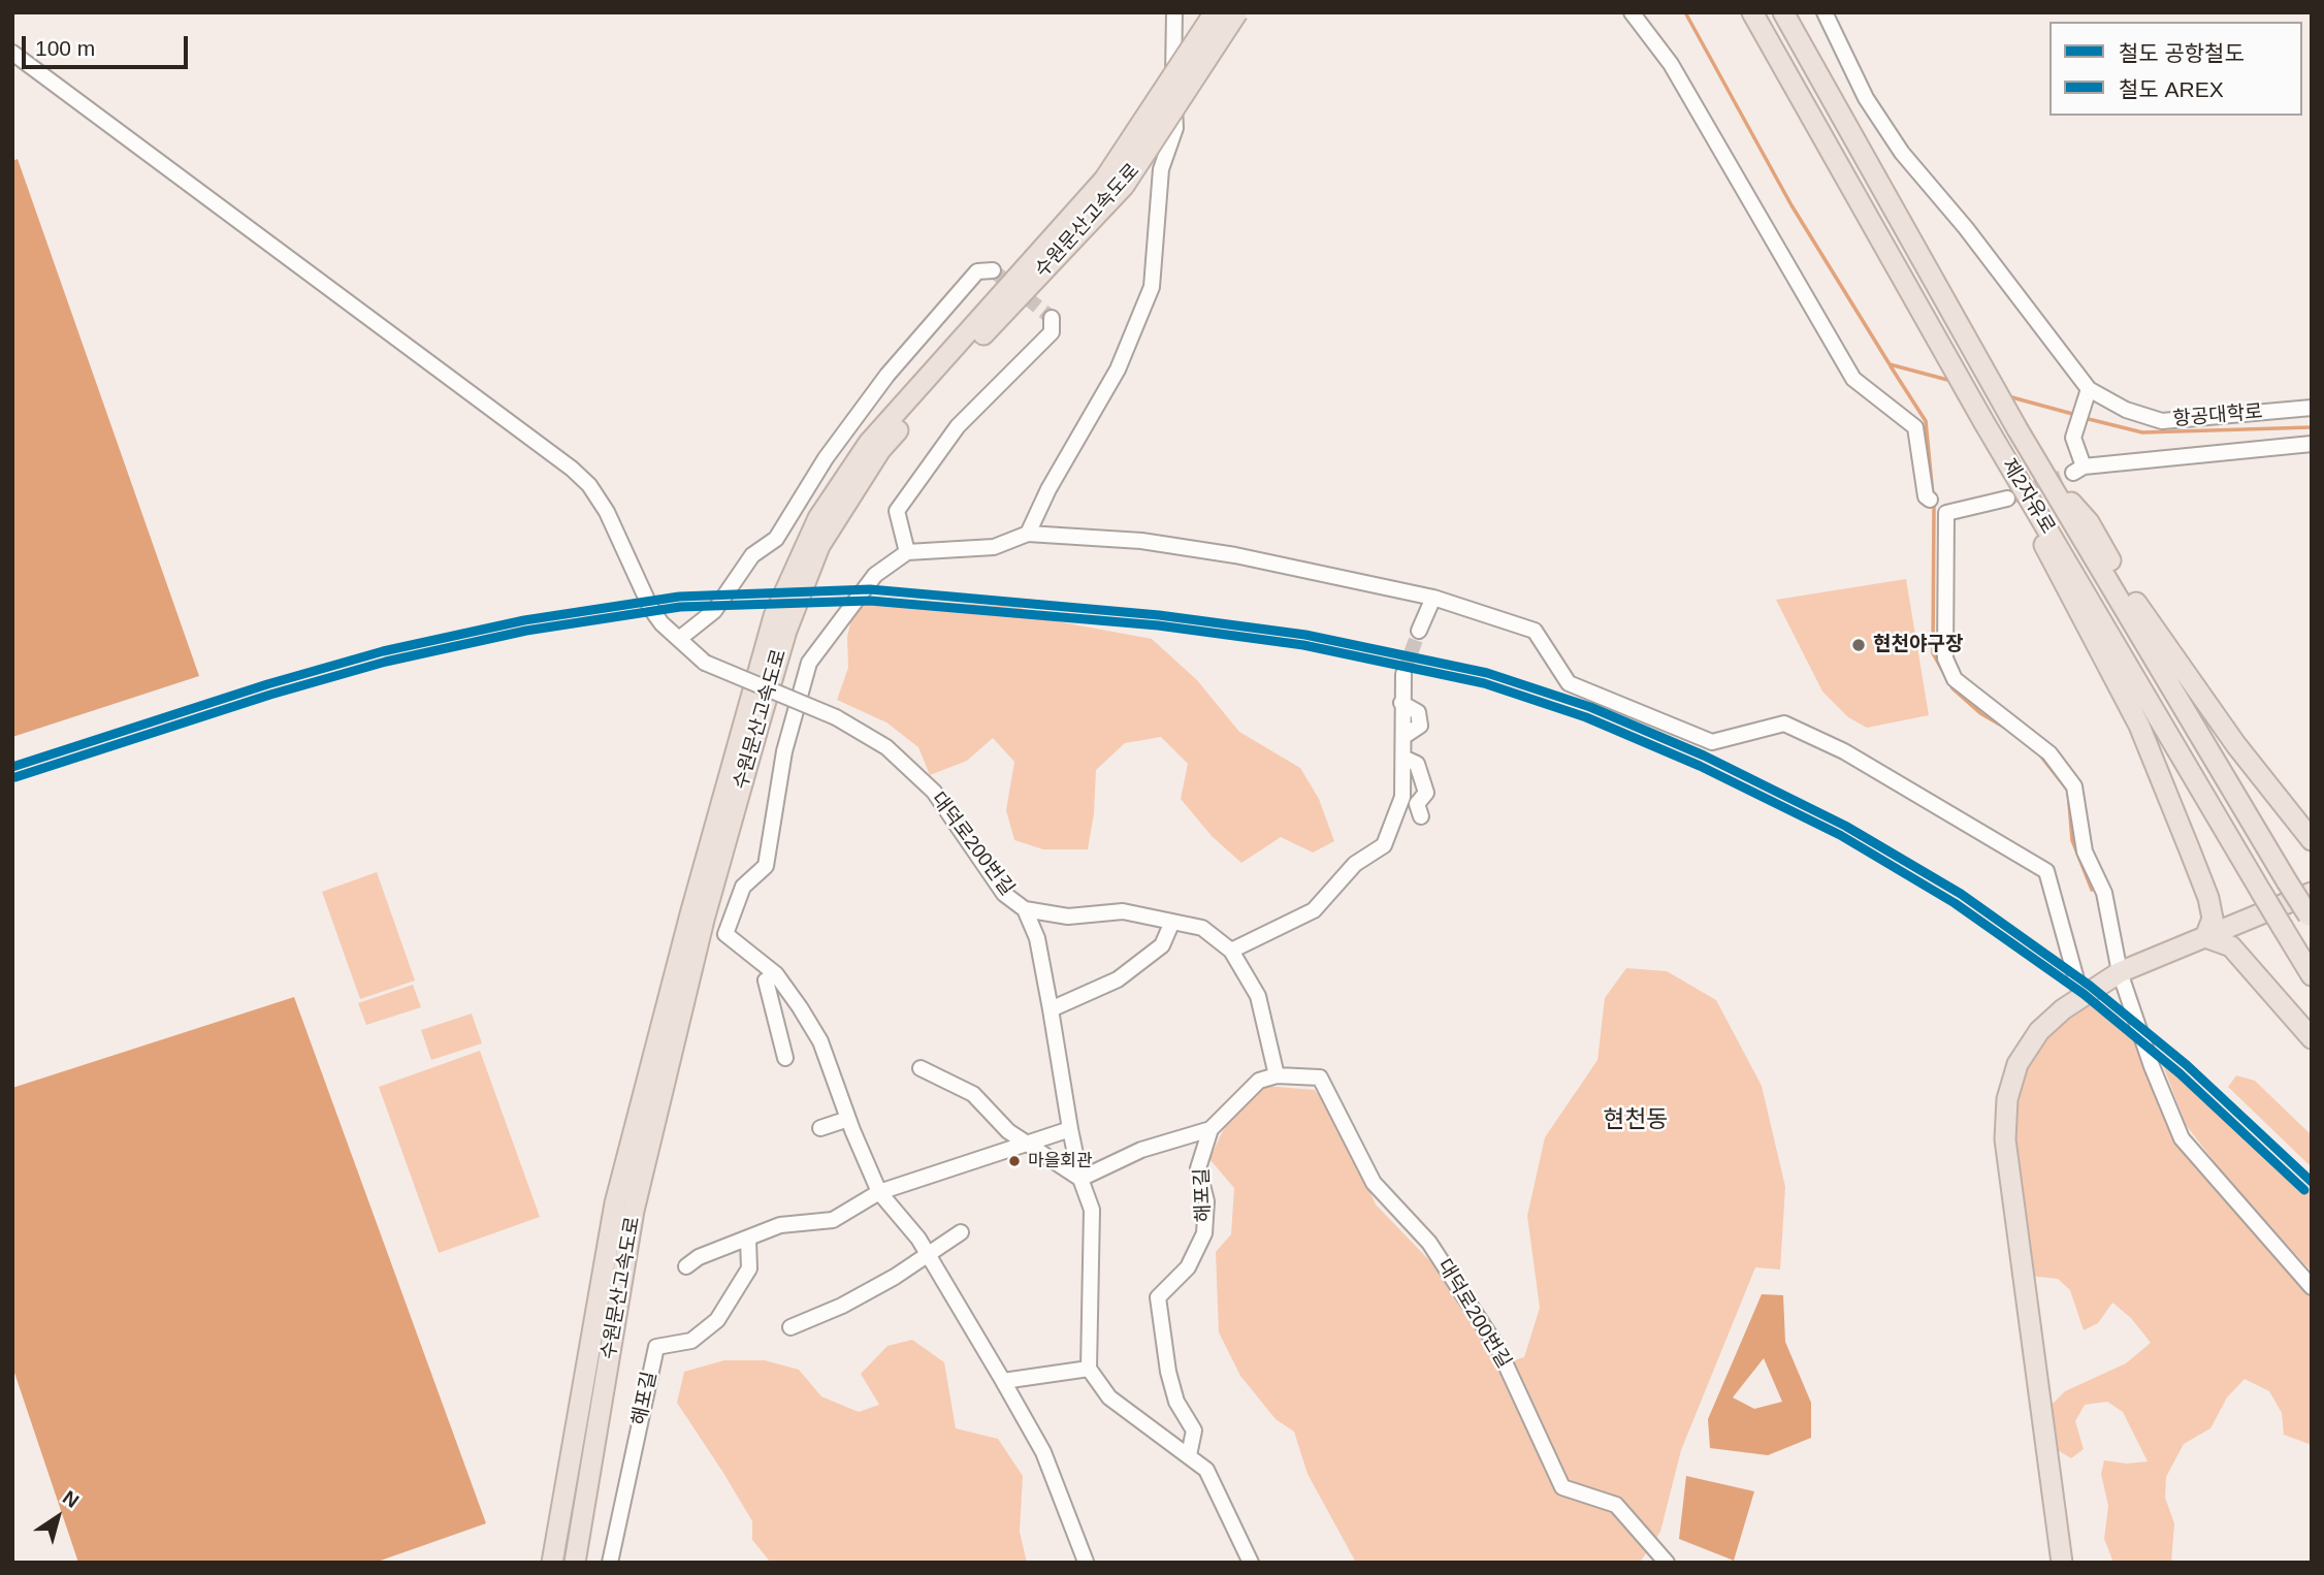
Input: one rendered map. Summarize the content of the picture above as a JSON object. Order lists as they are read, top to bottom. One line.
{"streets":{"highway":["수원문산고속도로","제2자유로"],"street":["항공대학로","대덕로200번길","해포길"]},"districts":["현천동"],"places":["현천야구장","마을회관"],"lines":["rail line 공항철도","rail line AREX"],"legend":["철도 공항철도","철도 AREX"],"scale_bar":"100 m","north":"top right"}
